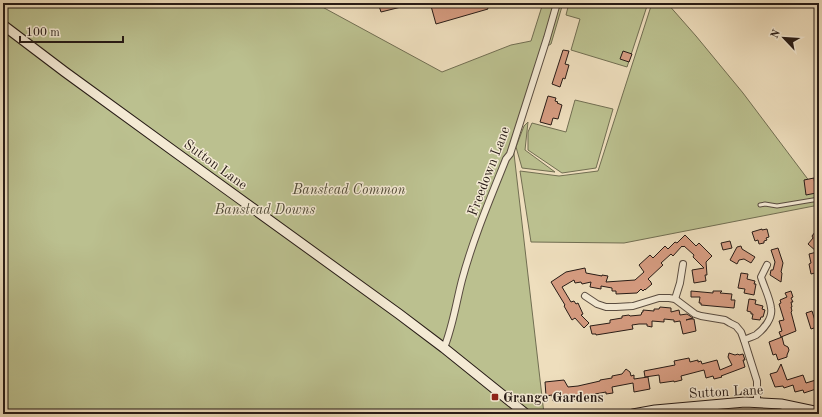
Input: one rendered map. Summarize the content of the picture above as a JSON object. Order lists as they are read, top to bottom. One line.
{"streets":{"main road":["Sutton Lane"],"street":["Freedown Lane"]},"crossings":[["Sutton Lane","Freedown Lane"]],"parks":["Banstead Common","Banstead Downs"],"places":{"transit":["Grange Gardens"]},"scale_bar":"100 m","north":"top left"}
